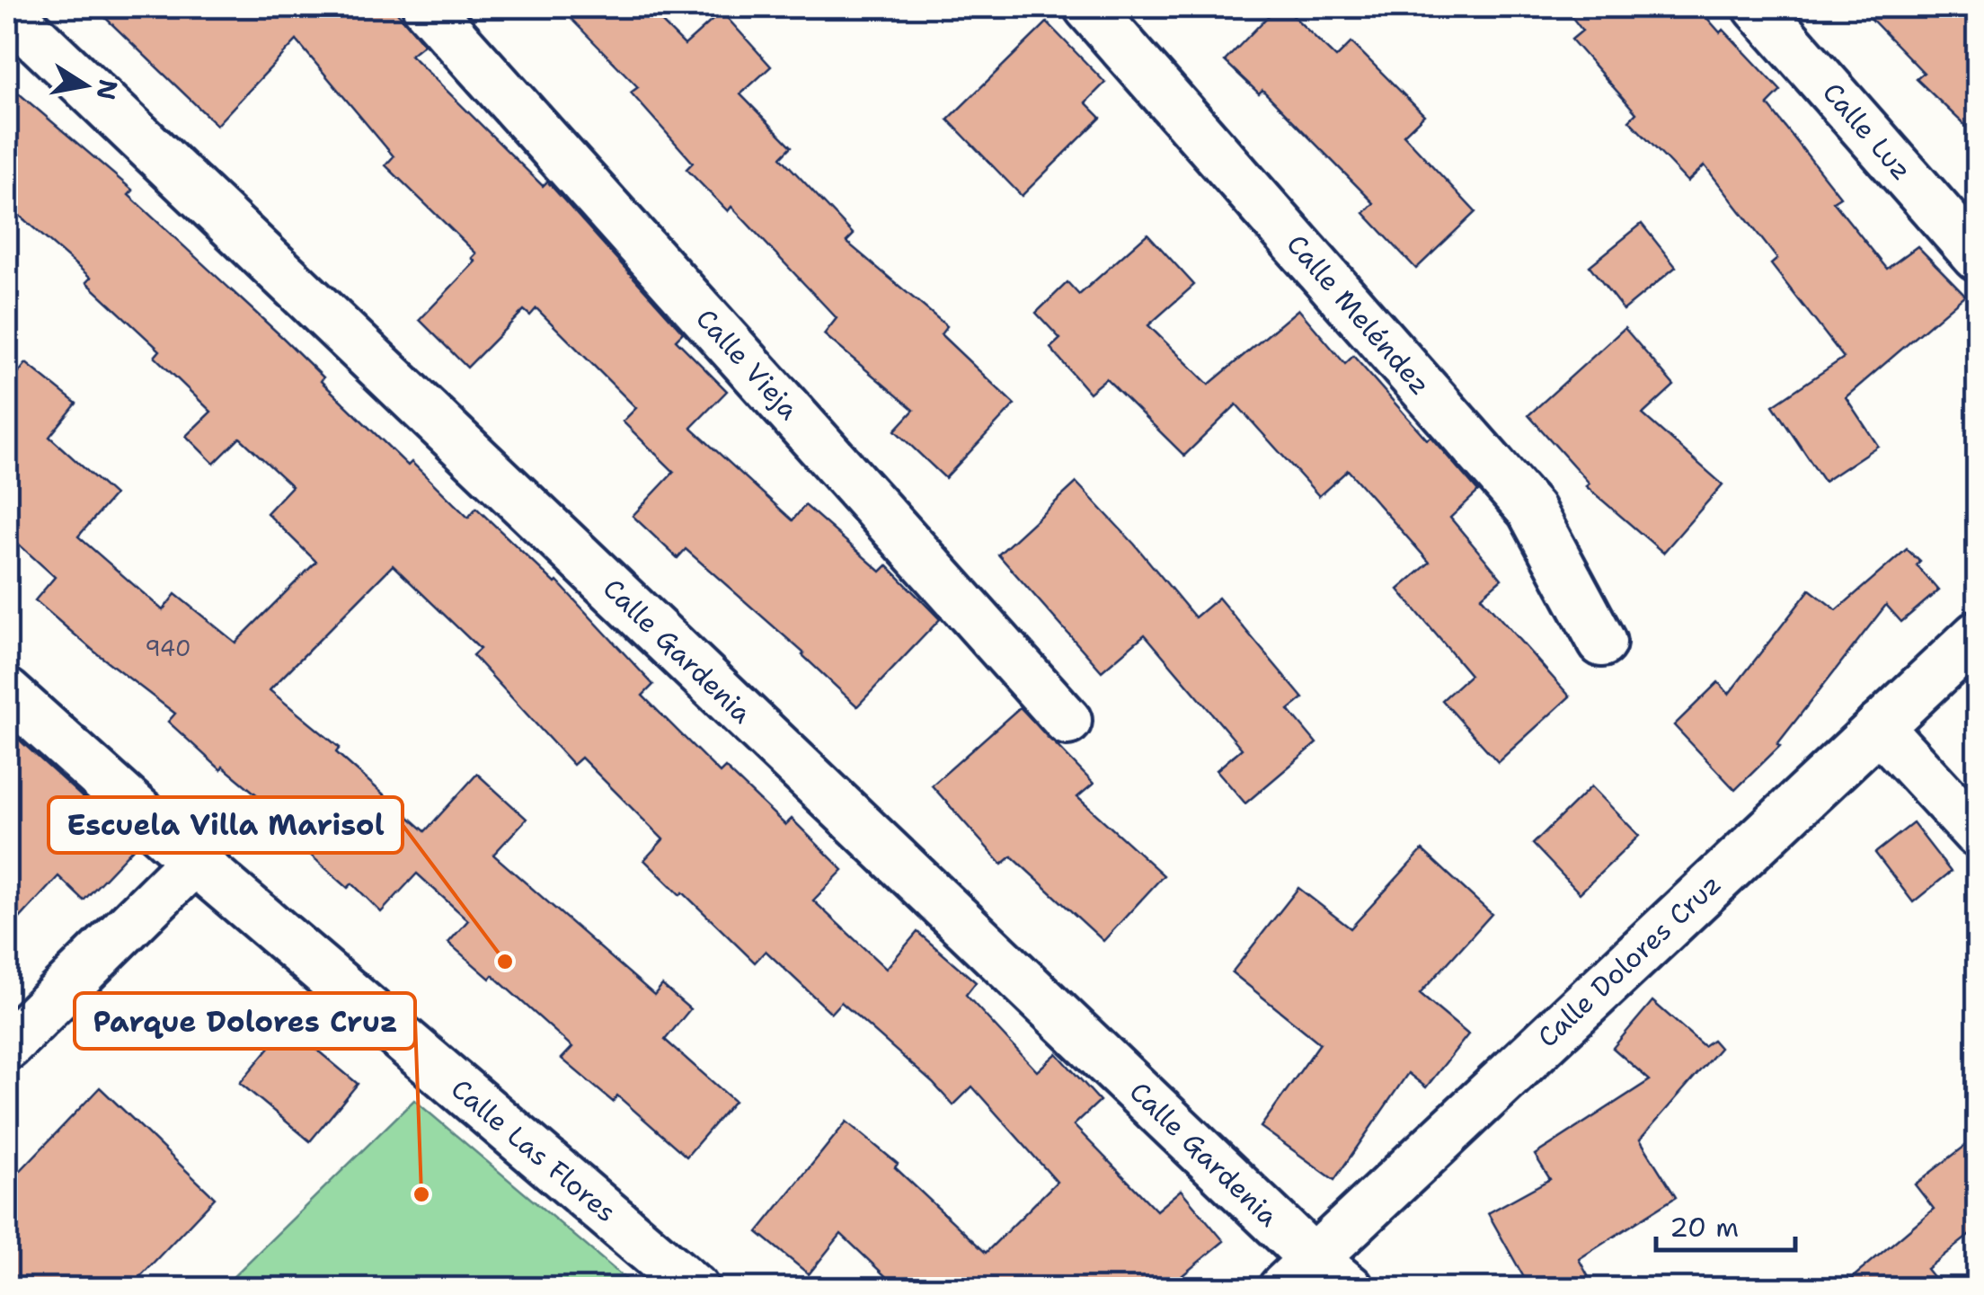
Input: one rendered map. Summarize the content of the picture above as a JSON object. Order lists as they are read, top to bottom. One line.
{"streets":{"street":["Calle Luz","Calle Meléndez","Calle Vieja","Calle Gardenia","Calle Dolores Cruz","Calle Las Flores"]},"crossings":[["Calle Gardenia","Calle Dolores Cruz"]],"places":["Escuela Villa Marisol","Parque Dolores Cruz"],"house_numbers":["940"],"scale_bar":"20 m","north":"right"}
